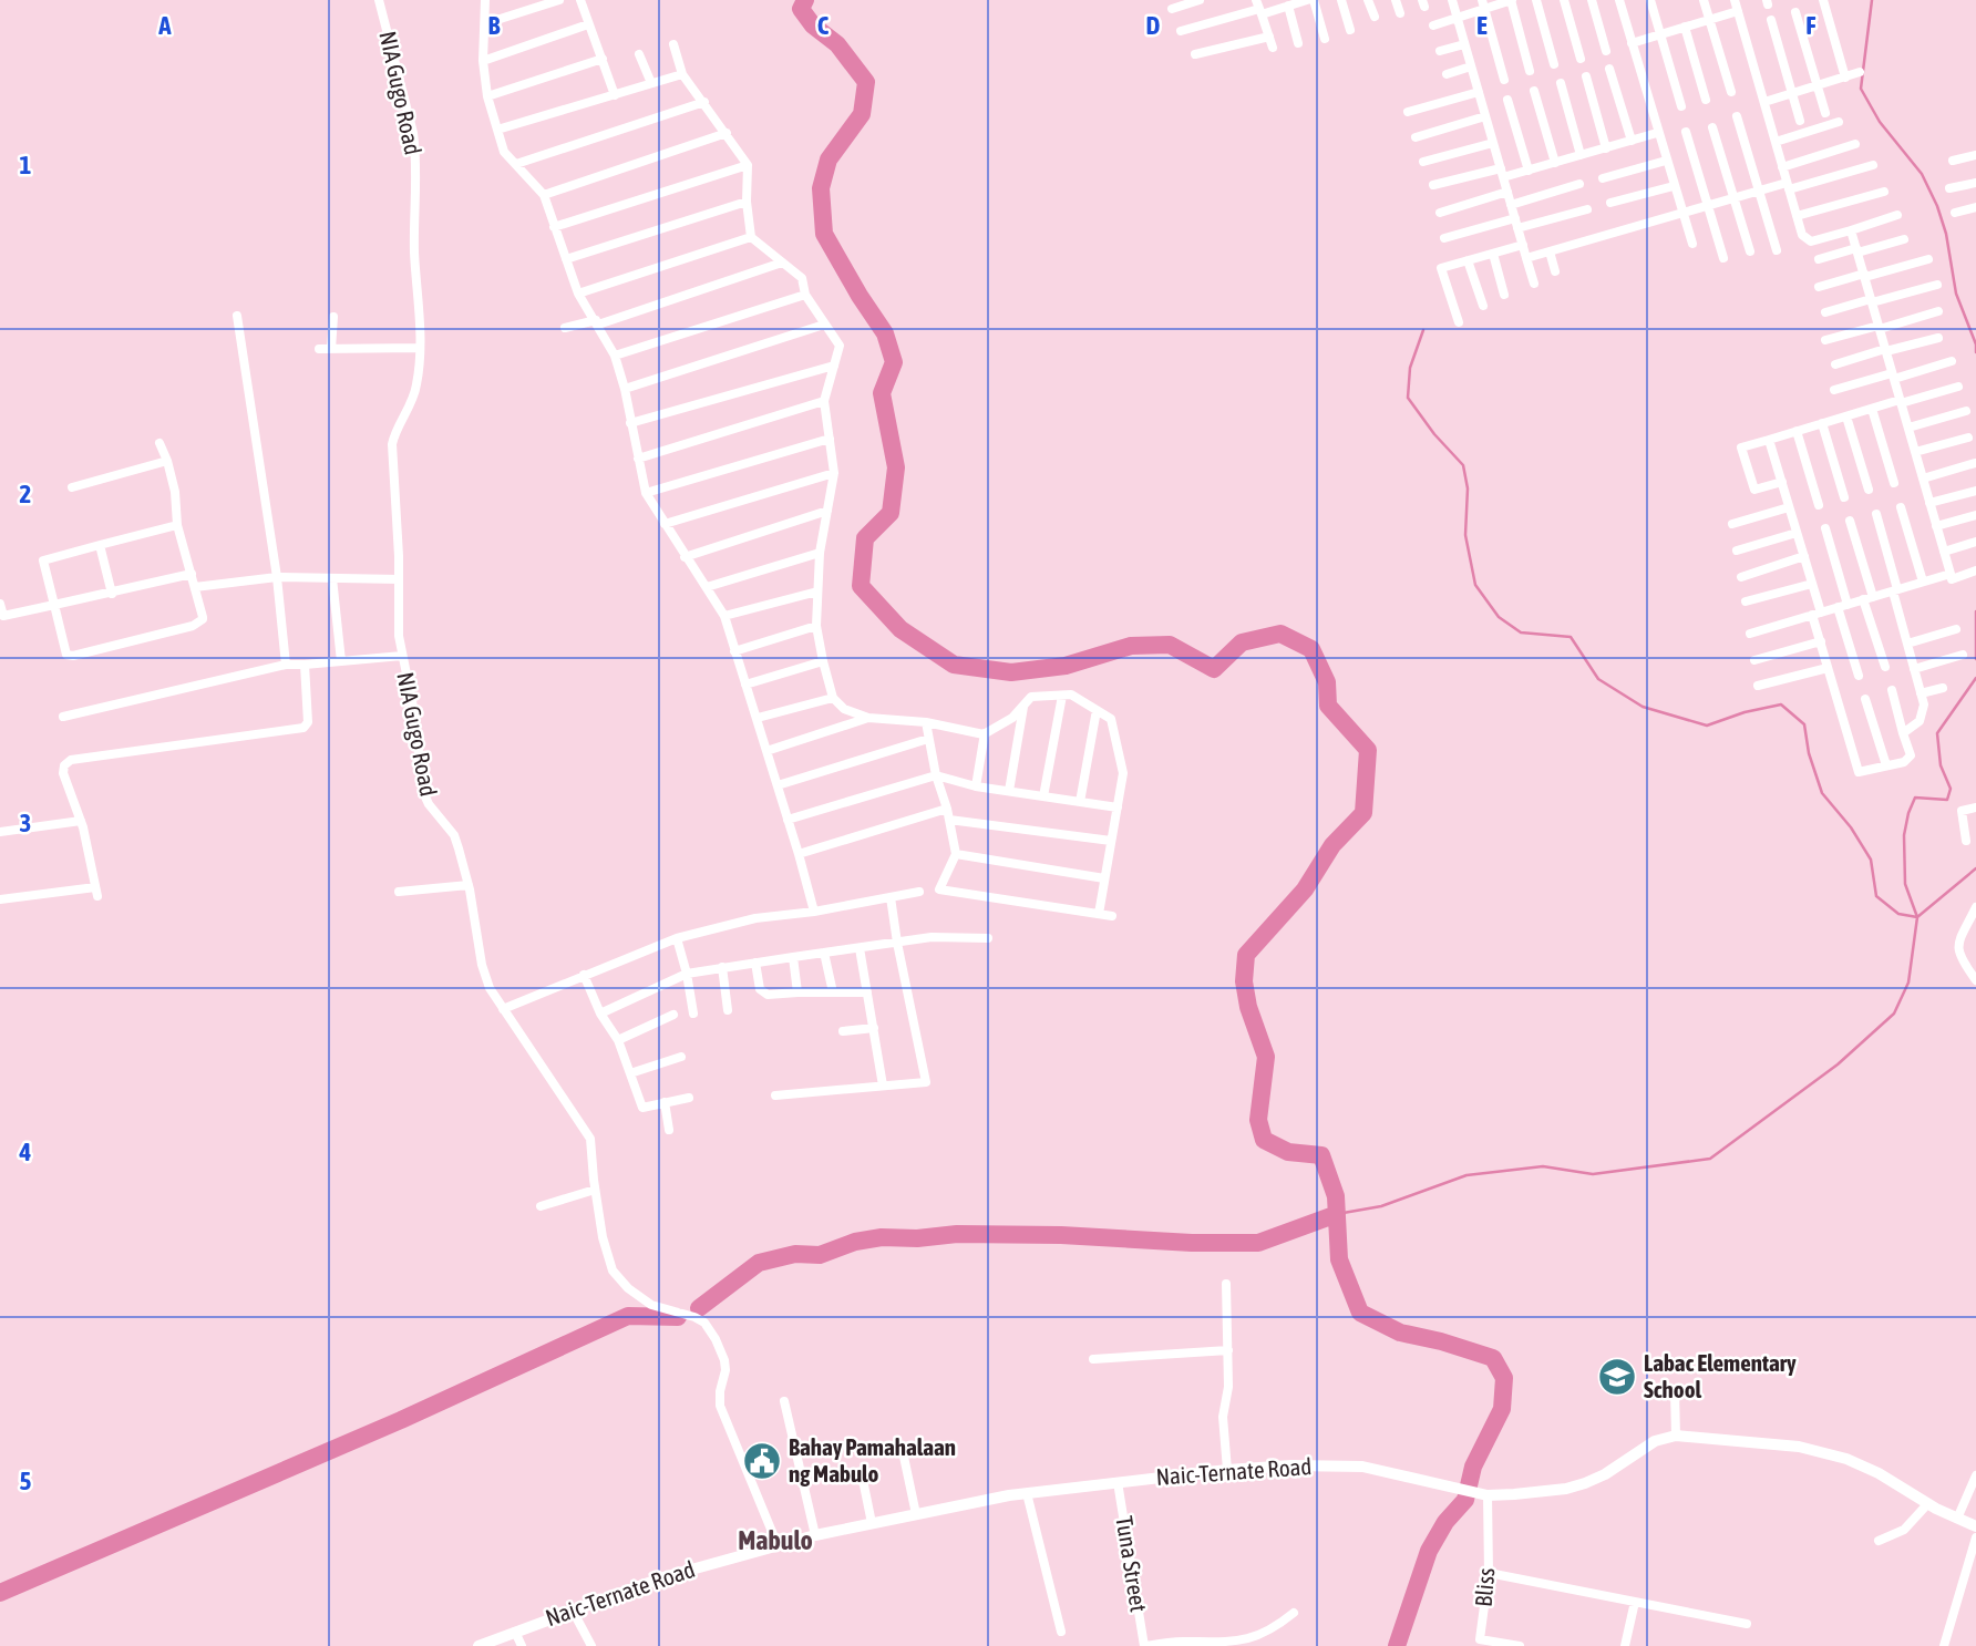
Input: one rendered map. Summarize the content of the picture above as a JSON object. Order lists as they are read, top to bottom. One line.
{"streets":{"main road":["Naic-Ternate Road"],"street":["NIA Gugo Road","Tuna Street","Bliss"]},"crossings":[["NIA Gugo Road","Naic-Ternate Road"],["Naic-Ternate Road","Tuna Street"],["Naic-Ternate Road","Bliss"]],"districts":["Mabulo"],"places":{"school or university":["Labac Elementary School"],"public building":["Bahay Pamahalaan ng Mabulo"]},"grid":{"columns":["A","B","C","D","E","F"],"rows":["1","2","3","4","5"]}}
